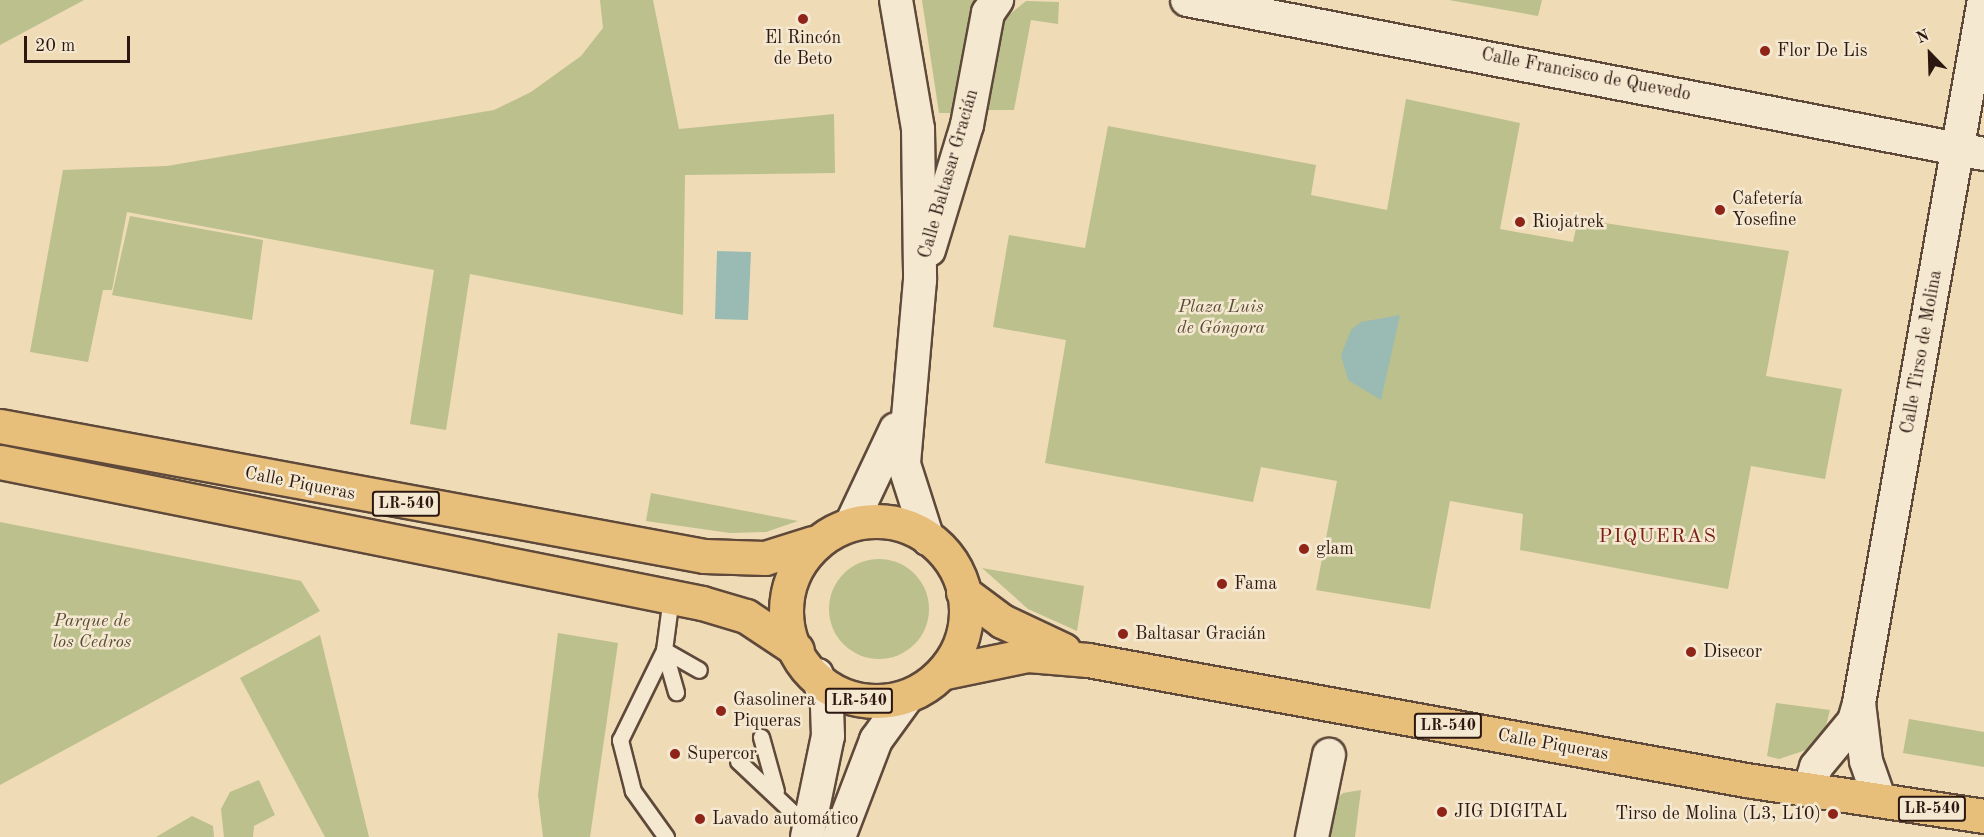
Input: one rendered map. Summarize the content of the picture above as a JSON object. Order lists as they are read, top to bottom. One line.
{"streets":{"main road":["Calle Piqueras","LR-540"],"street":["Calle Francisco de Quevedo","Calle Baltasar Gracián","Calle Tirso de Molina"]},"crossings":[["Calle Francisco de Quevedo","Calle Tirso de Molina"],["Calle Baltasar Gracián","Calle Piqueras"],["Calle Baltasar Gracián","LR-540"],["Calle Tirso de Molina","Calle Piqueras"],["Calle Piqueras","LR-540"]],"districts":["PIQUERAS"],"parks":["Plaza Luis de Góngora","Parque de los Cedros"],"places":["El Rincón de Beto","Flor De Lis","Cafetería Yosefine","Riojatrek","glam","Fama","Baltasar Gracián","Disecor","Gasolinera Piqueras","Supercor","JIG DIGITAL","Tirso de Molina (L3, L10)","Lavado automático"],"scale_bar":"20 m","north":"top left"}
